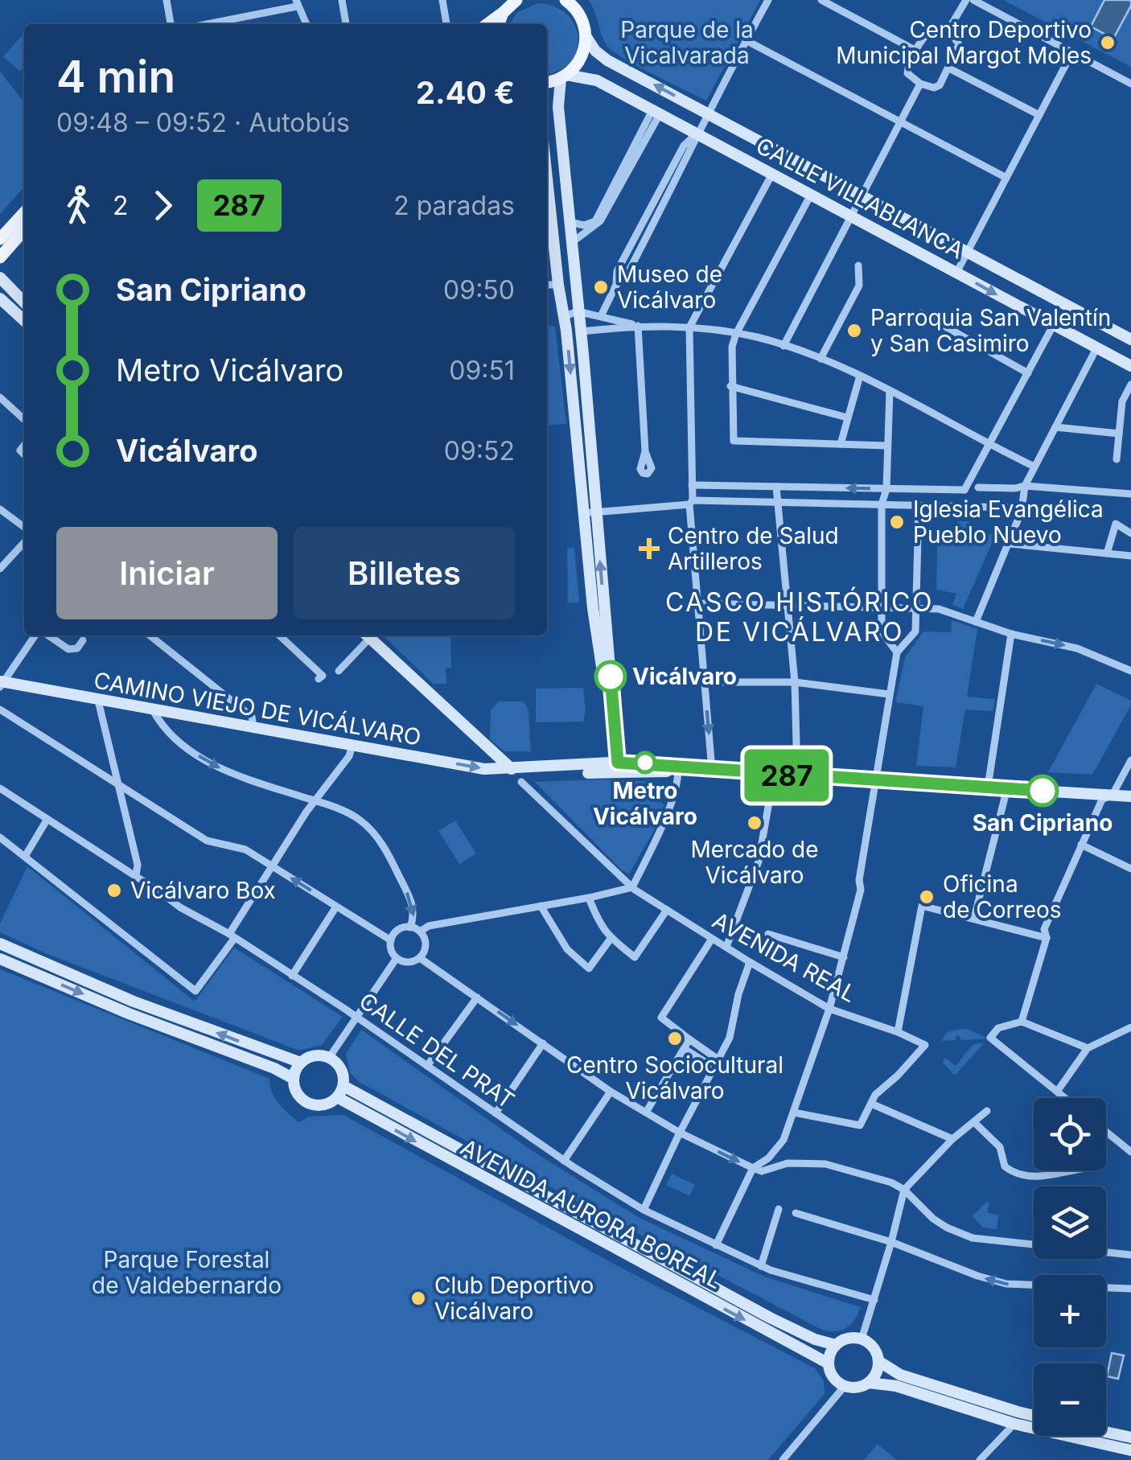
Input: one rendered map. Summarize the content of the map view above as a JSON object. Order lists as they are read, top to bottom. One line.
{"streets":{"main road":["CALLE VILLABLANCA","CAMINO VIEJO DE VICÁLVARO","AVENIDA AURORA BOREAL"],"street":["AVENIDA REAL","CALLE DEL PRAT"]},"districts":["CASCO HISTÓRICO DE VICÁLVARO"],"parks":["Parque de la Vicalvarada","Parque Forestal de Valdebernardo"],"places":{"other":["Centro Deportivo Municipal Margot Moles","Museo de Vicálvaro","Parroquia San Valentín y San Casimiro","Iglesia Evangélica Pueblo Nuevo","Vicálvaro","Metro Vicálvaro","San Cipriano","Mercado de Vicálvaro","Vicálvaro Box","Oficina de Correos","Centro Sociocultural Vicálvaro","Club Deportivo Vicálvaro"],"health":["Centro de Salud Artilleros"]},"lines":["bus line 287"],"page":{"on_map":"287","heading":["4 min","09:48 – 09:52 · Autobús","2.40 €"],"legs":["2","287","2 paradas"],"list":[{"name":"San Cipriano","value":"09:50"},{"name":"Metro Vicálvaro","value":"09:51"},{"name":"Vicálvaro","value":"09:52"}],"buttons":["Iniciar","Billetes"],"map_buttons":["+","−"]}}
